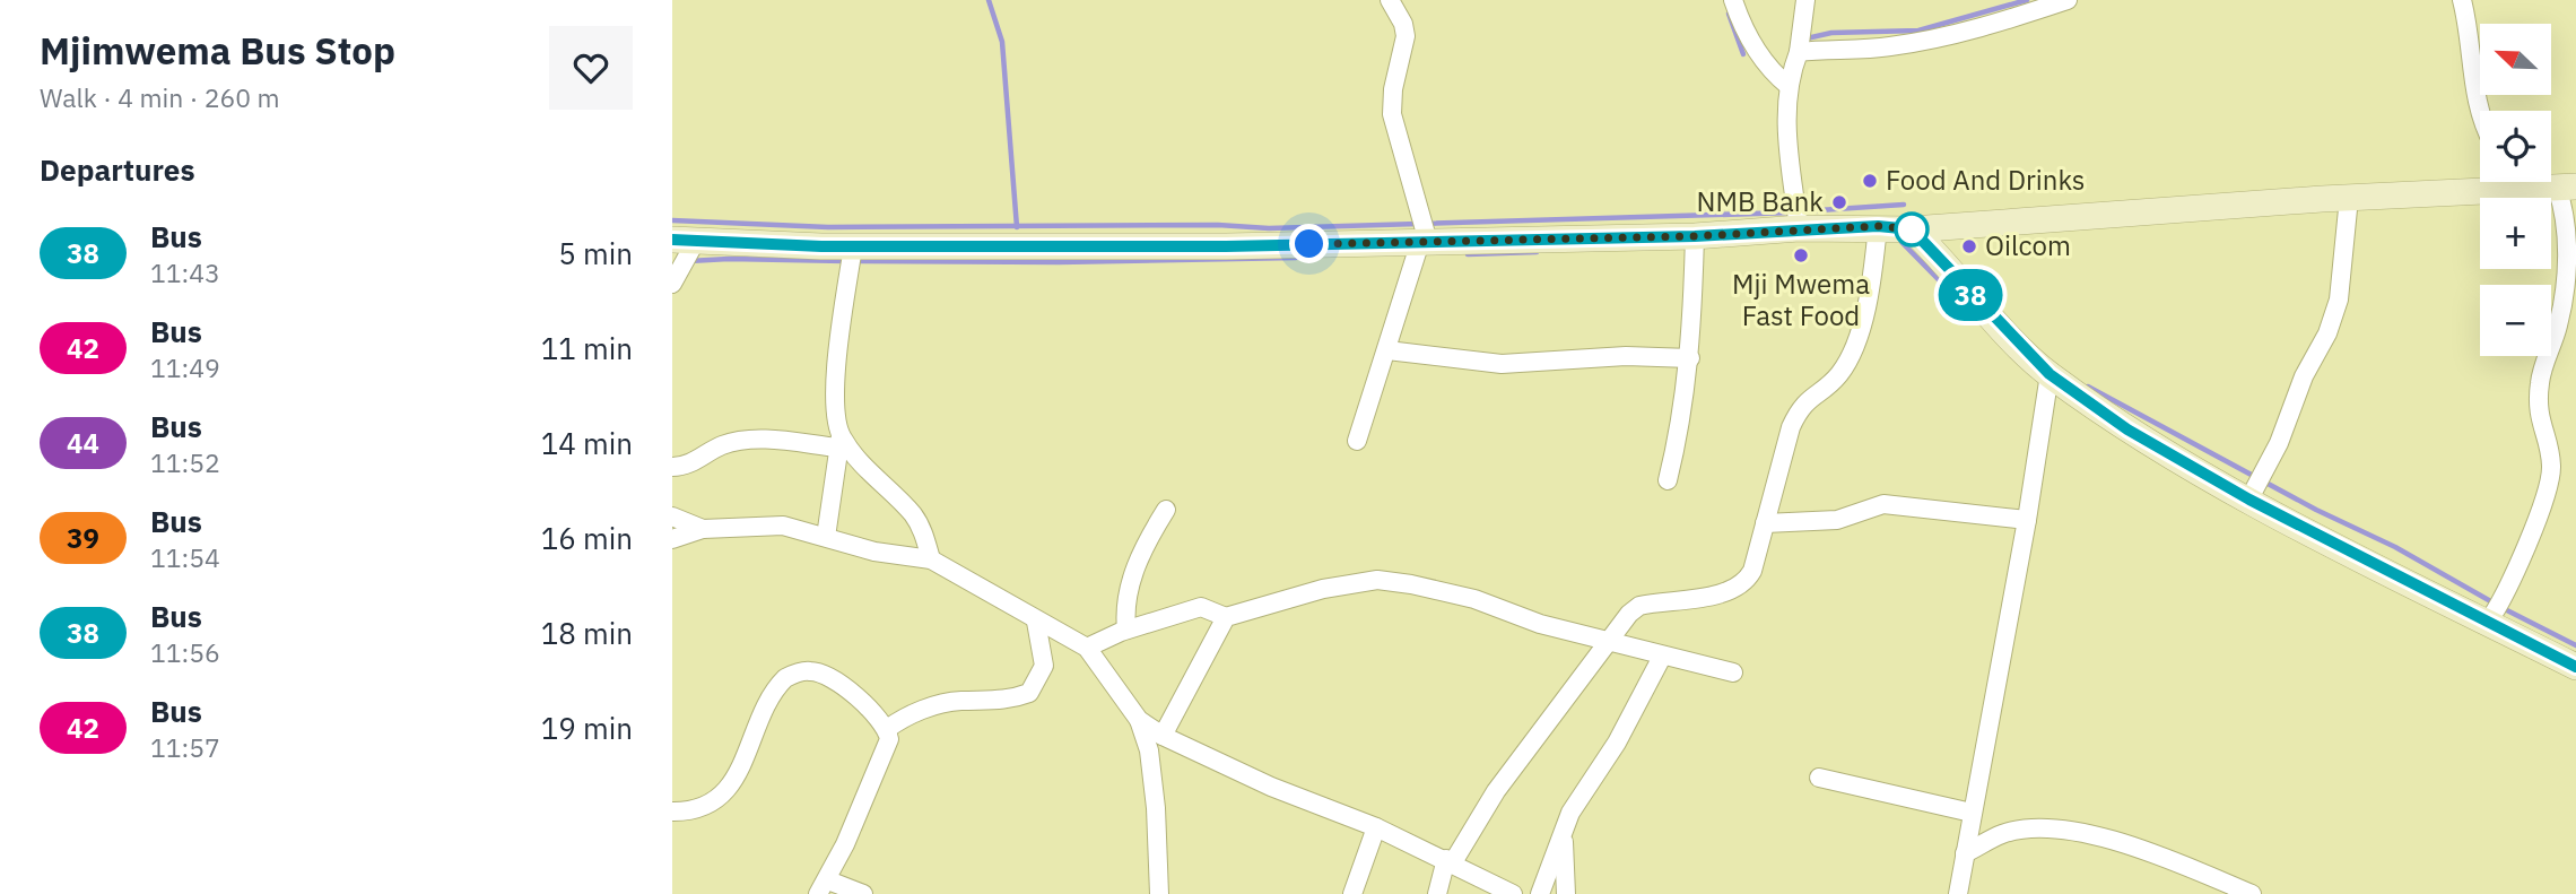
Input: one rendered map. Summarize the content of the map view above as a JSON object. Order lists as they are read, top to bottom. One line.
{"places":["Food And Drinks","NMB Bank","Oilcom","Mji Mwema Fast Food"],"lines":["bus line 38"],"north":"top left","page":{"heading":[["Mjimwema Bus Stop","Walk · 4 min · 260 m"],"Departures"],"on_map":"38","map_buttons":["+","−"],"list":[{"mark":"38","name":"Bus","note":"11:43","value":"5 min"},{"mark":"42","name":"Bus","note":"11:49","value":"11 min"},{"mark":"44","name":"Bus","note":"11:52","value":"14 min"},{"mark":"39","name":"Bus","note":"11:54","value":"16 min"},{"mark":"38","name":"Bus","note":"11:56","value":"18 min"},{"mark":"42","name":"Bus","note":"11:57","value":"19 min"}]}}
